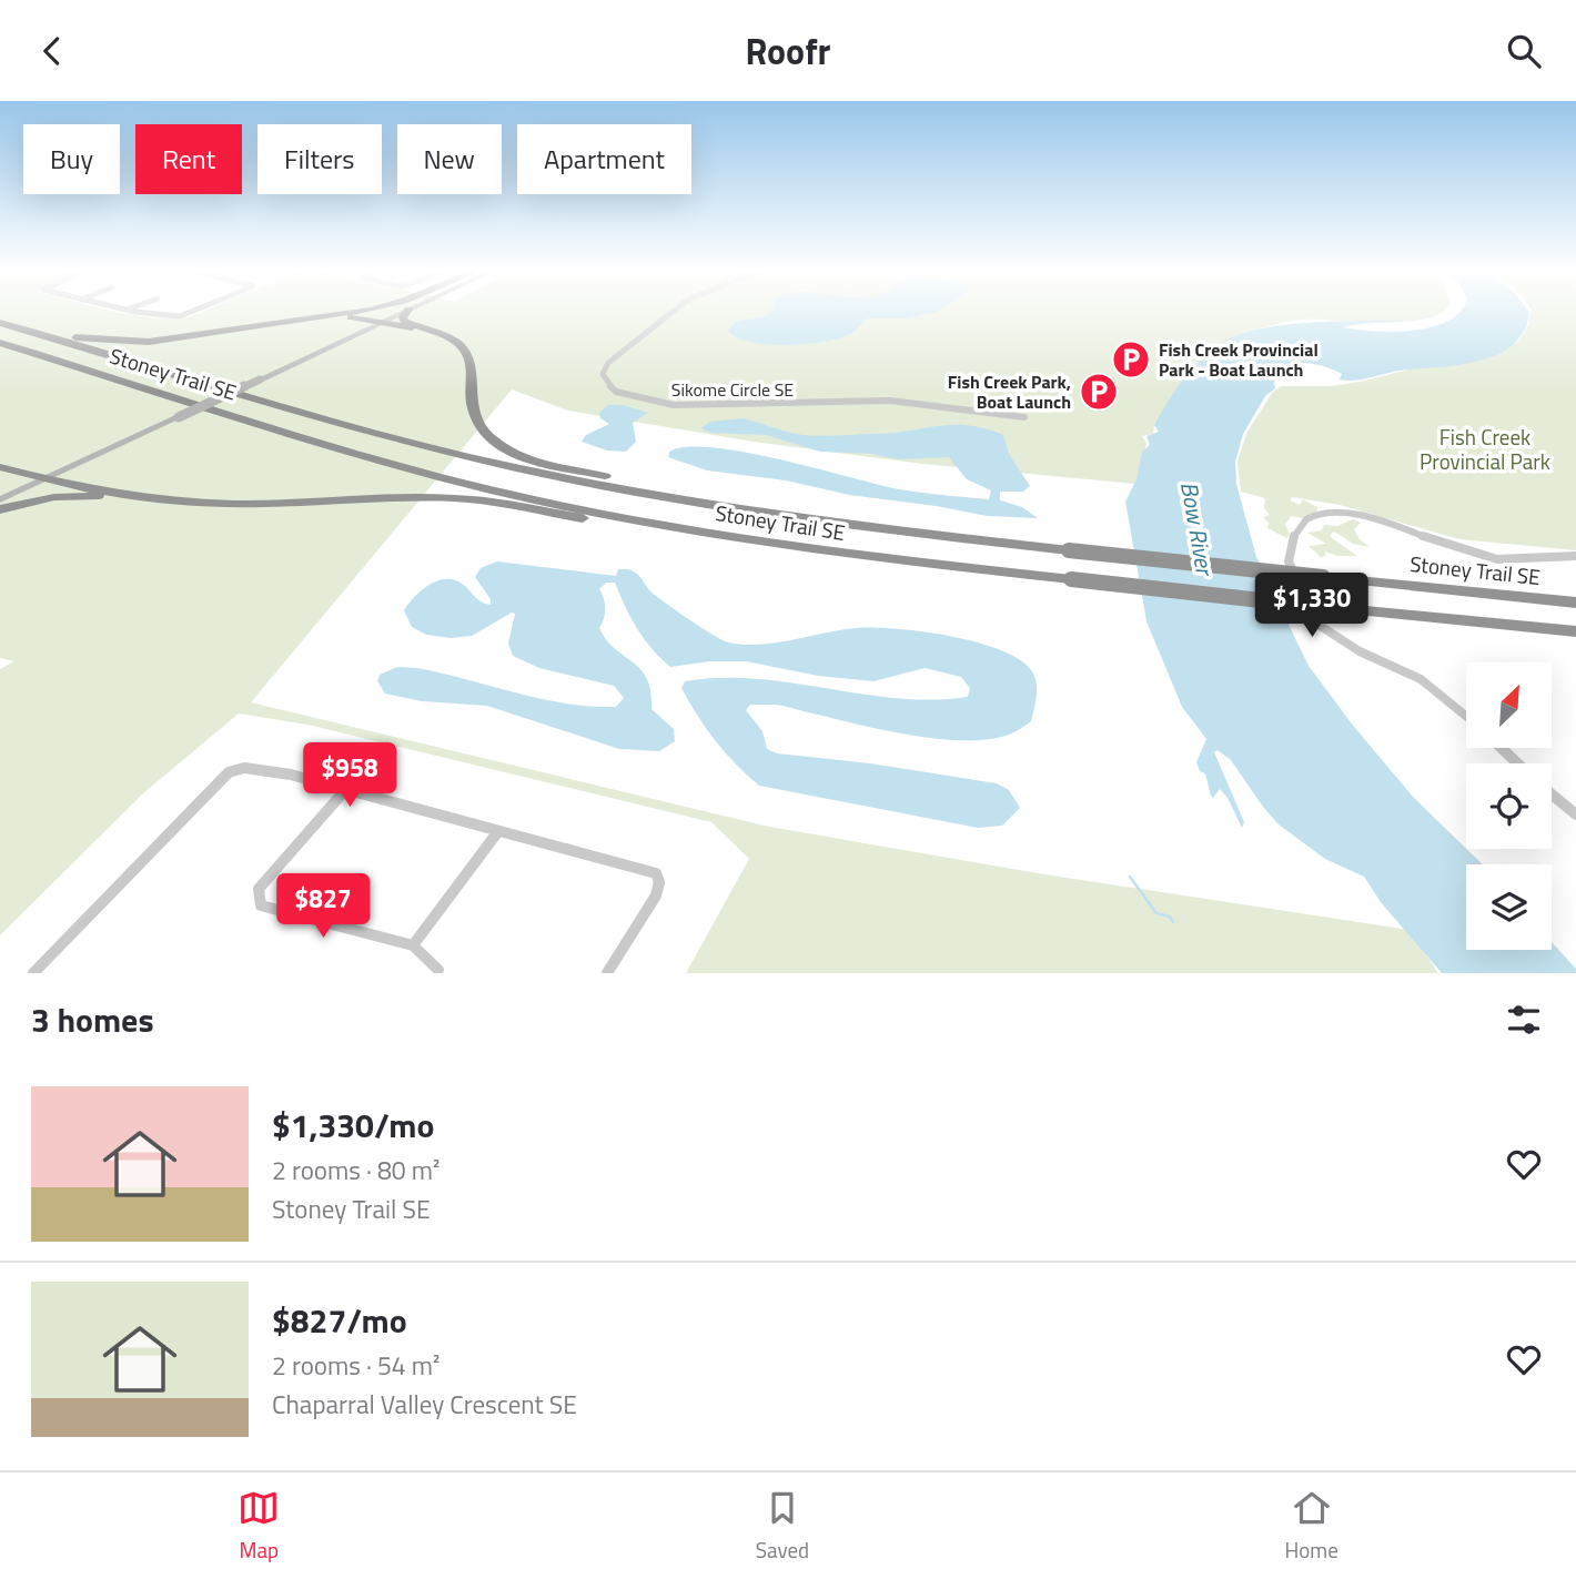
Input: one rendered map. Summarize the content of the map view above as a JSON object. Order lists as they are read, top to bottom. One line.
{"streets":{"highway":["Stoney Trail SE"],"street":["Sikome Circle SE"]},"water":["Bow River"],"parks":["Fish Creek Provincial Park"],"places":{"parking":["Fish Creek Provincial Park - Boat Launch","Fish Creek Park, Boat Launch"]},"north":"top right","page":{"header":"Roofr","chip":["Buy","Rent","Filters","New","Apartment"],"price":["$1,330","$958","$827"],"heading":"3 homes","list":[{"name":"$1,330/mo","note":"2 rooms · 80 m² · Stoney Trail SE"},{"name":"$827/mo","note":"2 rooms · 54 m² · Chaparral Valley Crescent SE"}],"tabs":["Map","Saved","Home"]}}
